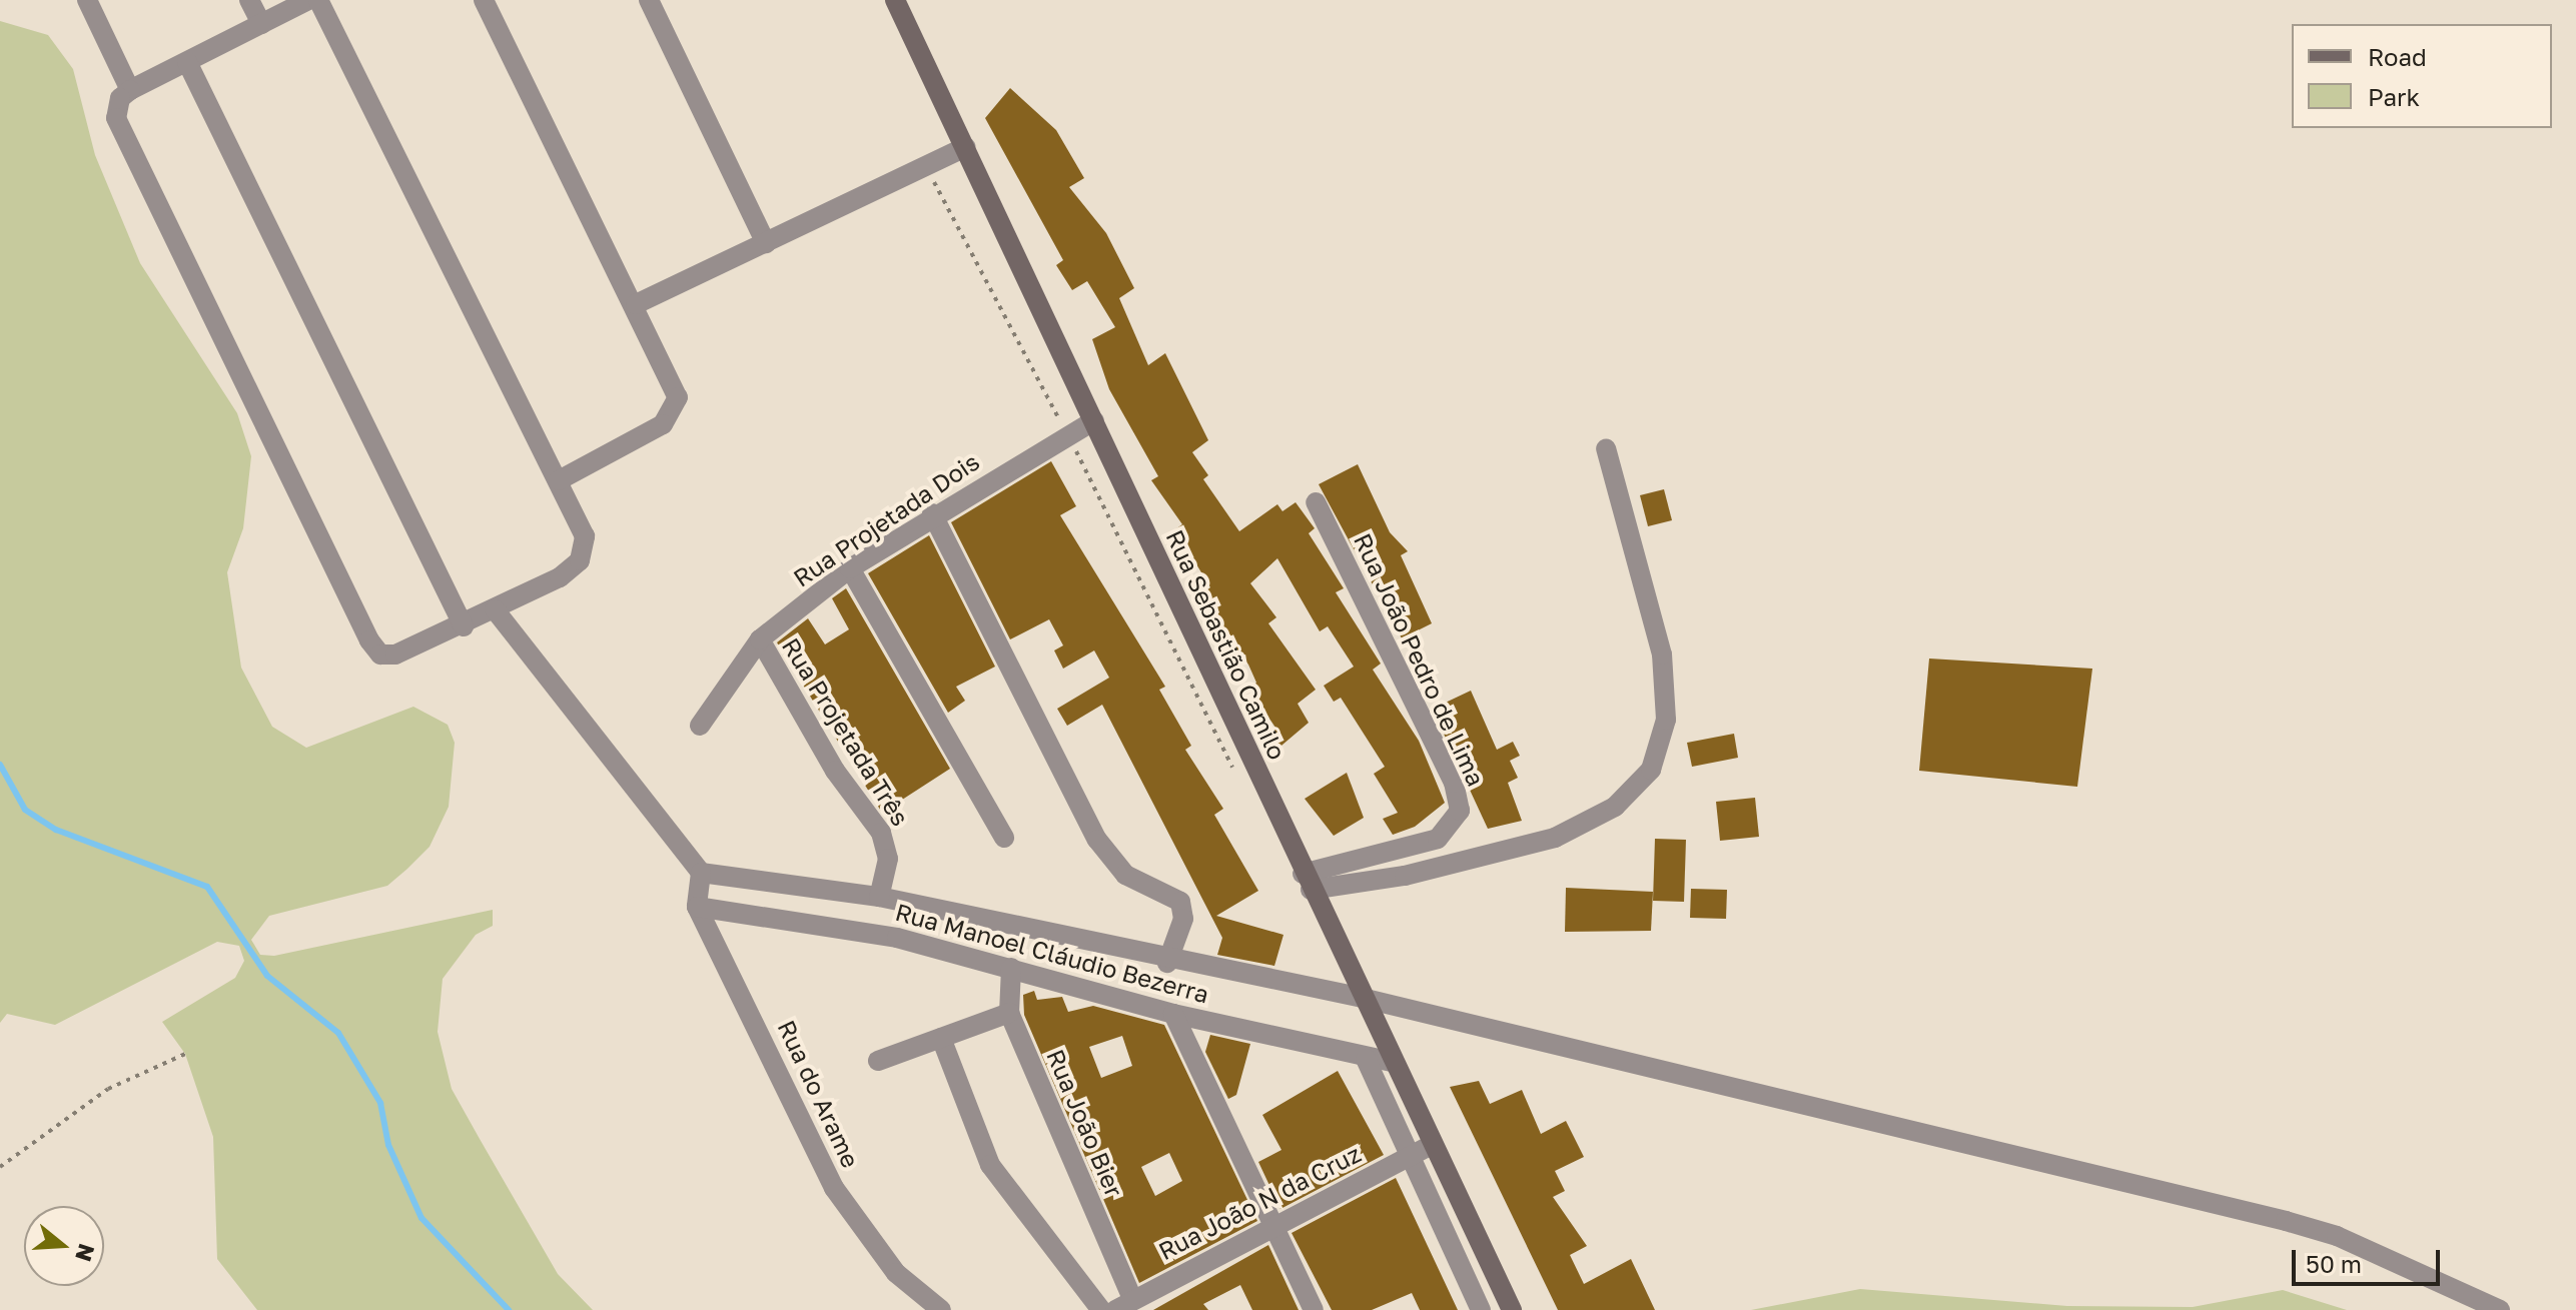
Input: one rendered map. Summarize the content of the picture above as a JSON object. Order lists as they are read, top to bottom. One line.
{"streets":{"main road":["Rua Sebastião Camilo"],"street":["Rua Projetada Dois","Rua João Pedro de Lima","Rua Projetada Três","Rua Manoel Cláudio Bezerra","Rua do Arame","Rua João Bier","Rua João N da Cruz"]},"crossings":[["Rua Projetada Dois","Rua Sebastião Camilo"],["Rua Projetada Dois","Rua Projetada Três"],["Rua Sebastião Camilo","Rua João Pedro de Lima"],["Rua Sebastião Camilo","Rua Manoel Cláudio Bezerra"],["Rua Sebastião Camilo","Rua João N da Cruz"],["Rua Manoel Cláudio Bezerra","Rua do Arame"],["Rua Manoel Cláudio Bezerra","Rua João Bier"],["Rua João Bier","Rua João N da Cruz"]],"legend":["Road","Park"],"scale_bar":"50 m","north":"right"}
